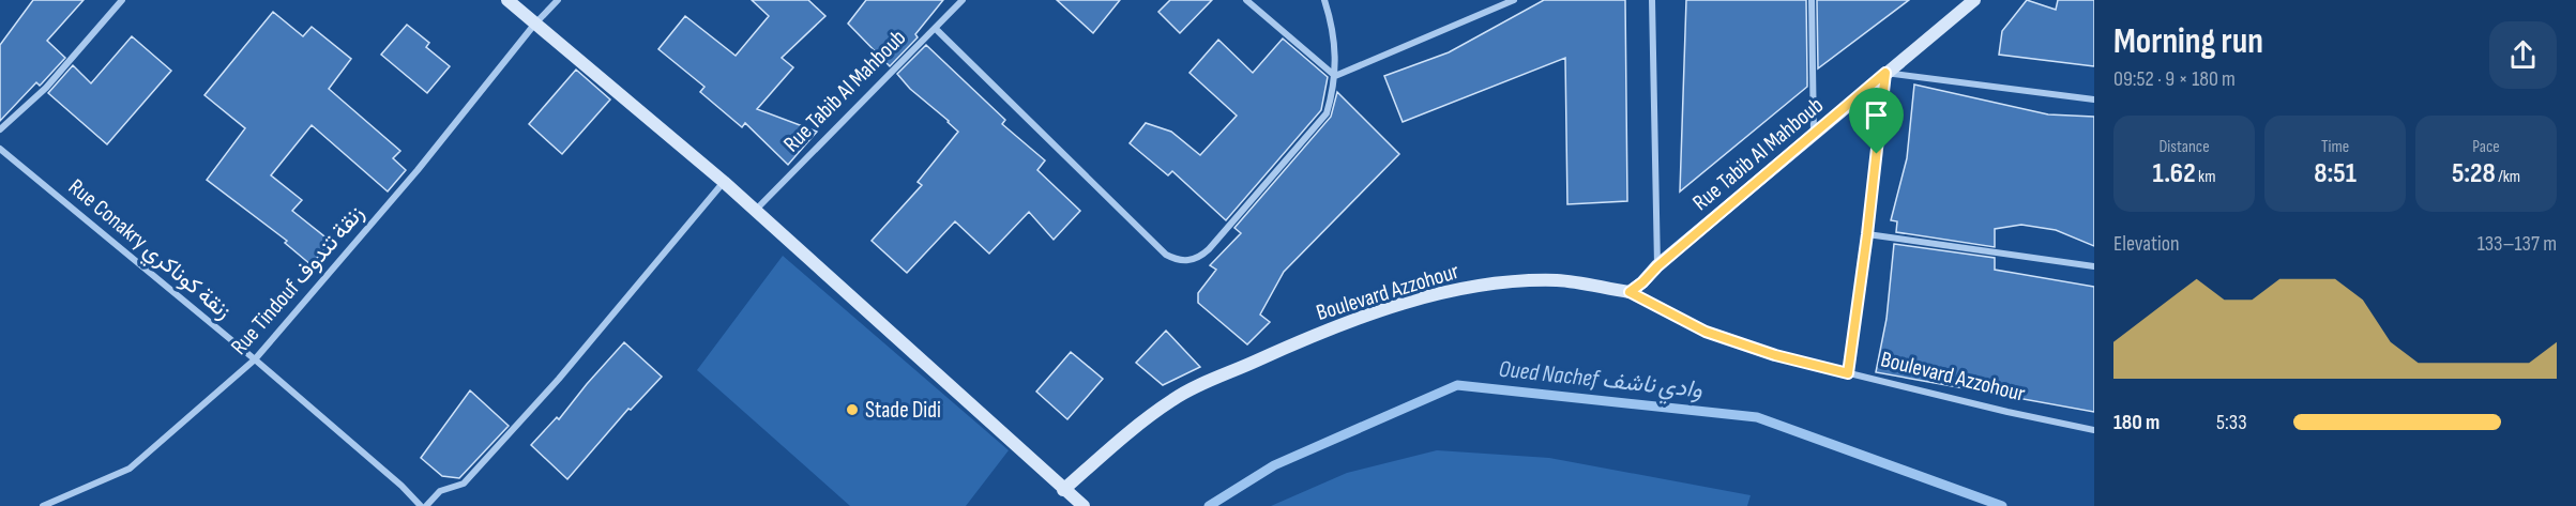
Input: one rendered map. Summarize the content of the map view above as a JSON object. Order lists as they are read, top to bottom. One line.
{"streets":{"street":["Rue Tabib Al Mahboub","Rue Conakry زنقة كوناكري","Rue Tindouf زنقة تندوف","Boulevard Azzohour"]},"crossings":[["Rue Tabib Al Mahboub","Boulevard Azzohour"],["Rue Conakry زنقة كوناكري","Rue Tindouf زنقة تندوف"]],"water":["Oued Nachef وادي ناشف"],"places":["Stade Didi"],"page":{"heading":["Morning run","09:52 · 9 × 180 m"],"stats":[["Distance","1.62 km"],["Time","8:51"],["Pace","5:28 /km"]],"chart":["Elevation","133–137 m"],"list":[{"name":"180 m","note":"5:33"}]}}
